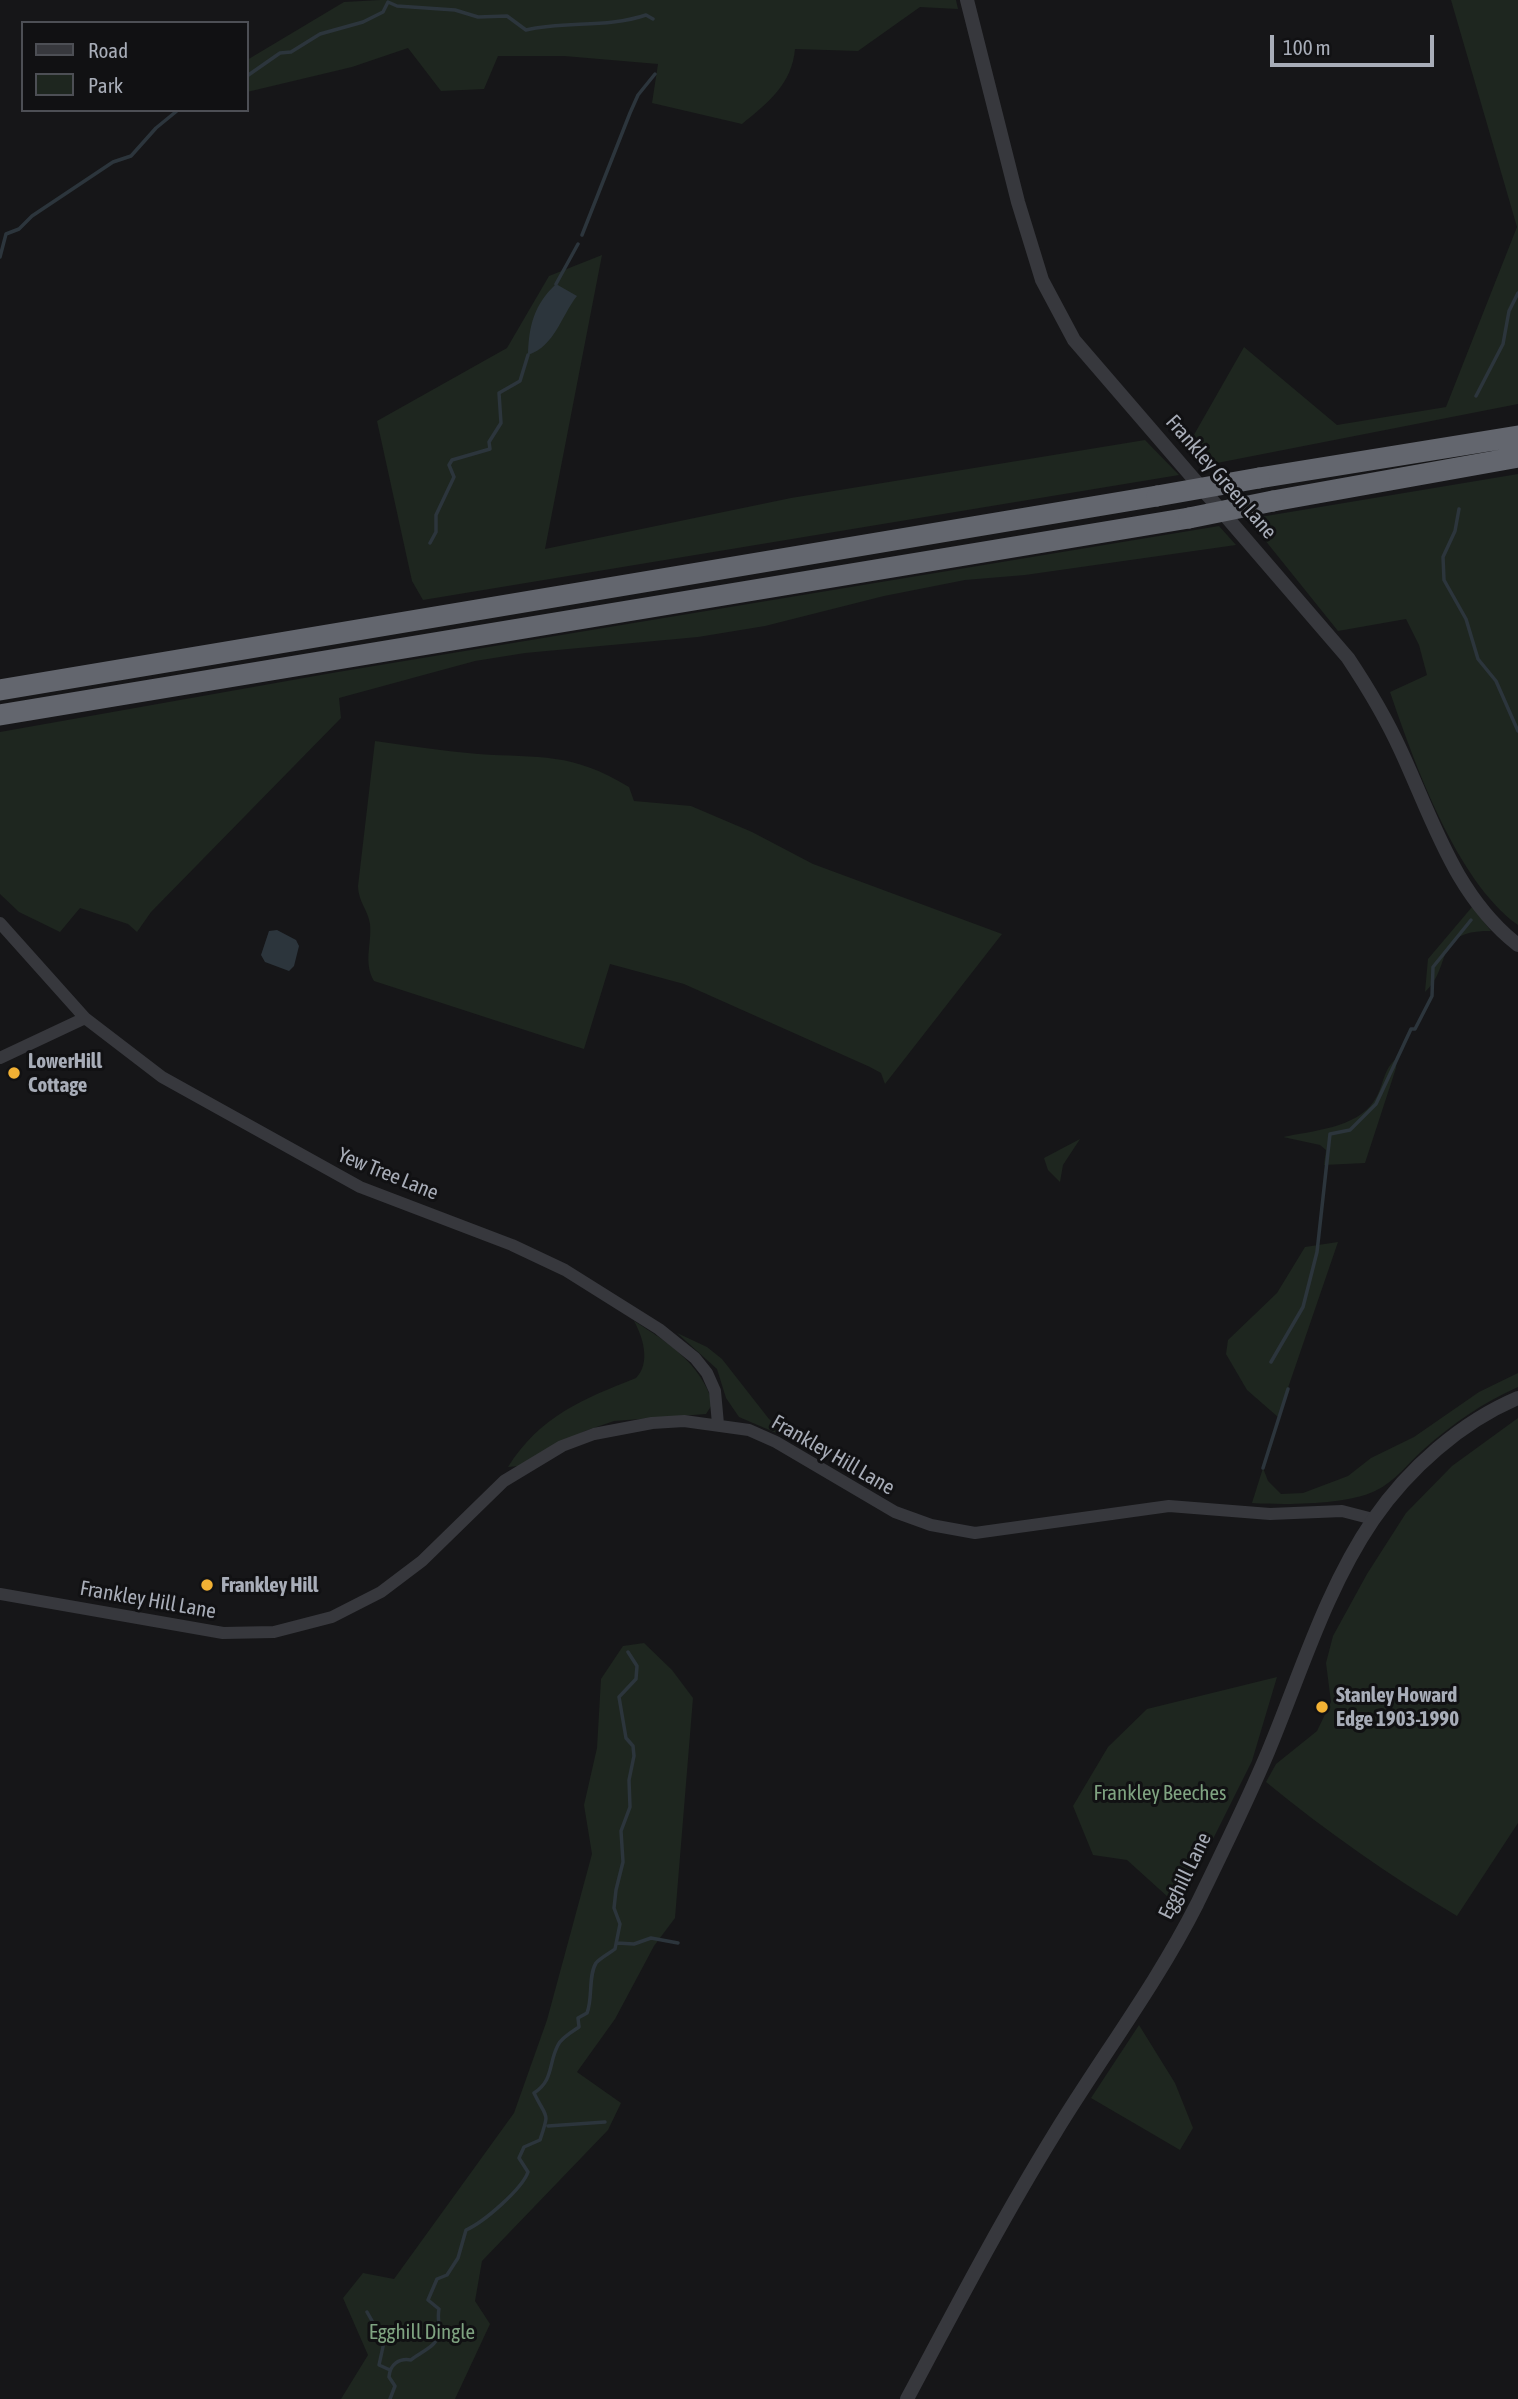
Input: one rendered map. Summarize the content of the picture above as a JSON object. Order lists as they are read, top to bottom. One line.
{"streets":{"street":["Frankley Green Lane","Yew Tree Lane","Frankley Hill Lane","Egghill Lane"]},"crossings":[["Yew Tree Lane","Frankley Hill Lane"],["Frankley Hill Lane","Egghill Lane"]],"parks":["Frankley Beeches","Egghill Dingle"],"places":["LowerHill Cottage","Frankley Hill","Stanley Howard Edge 1903-1990"],"legend":["Road","Park"],"scale_bar":"100 m"}
